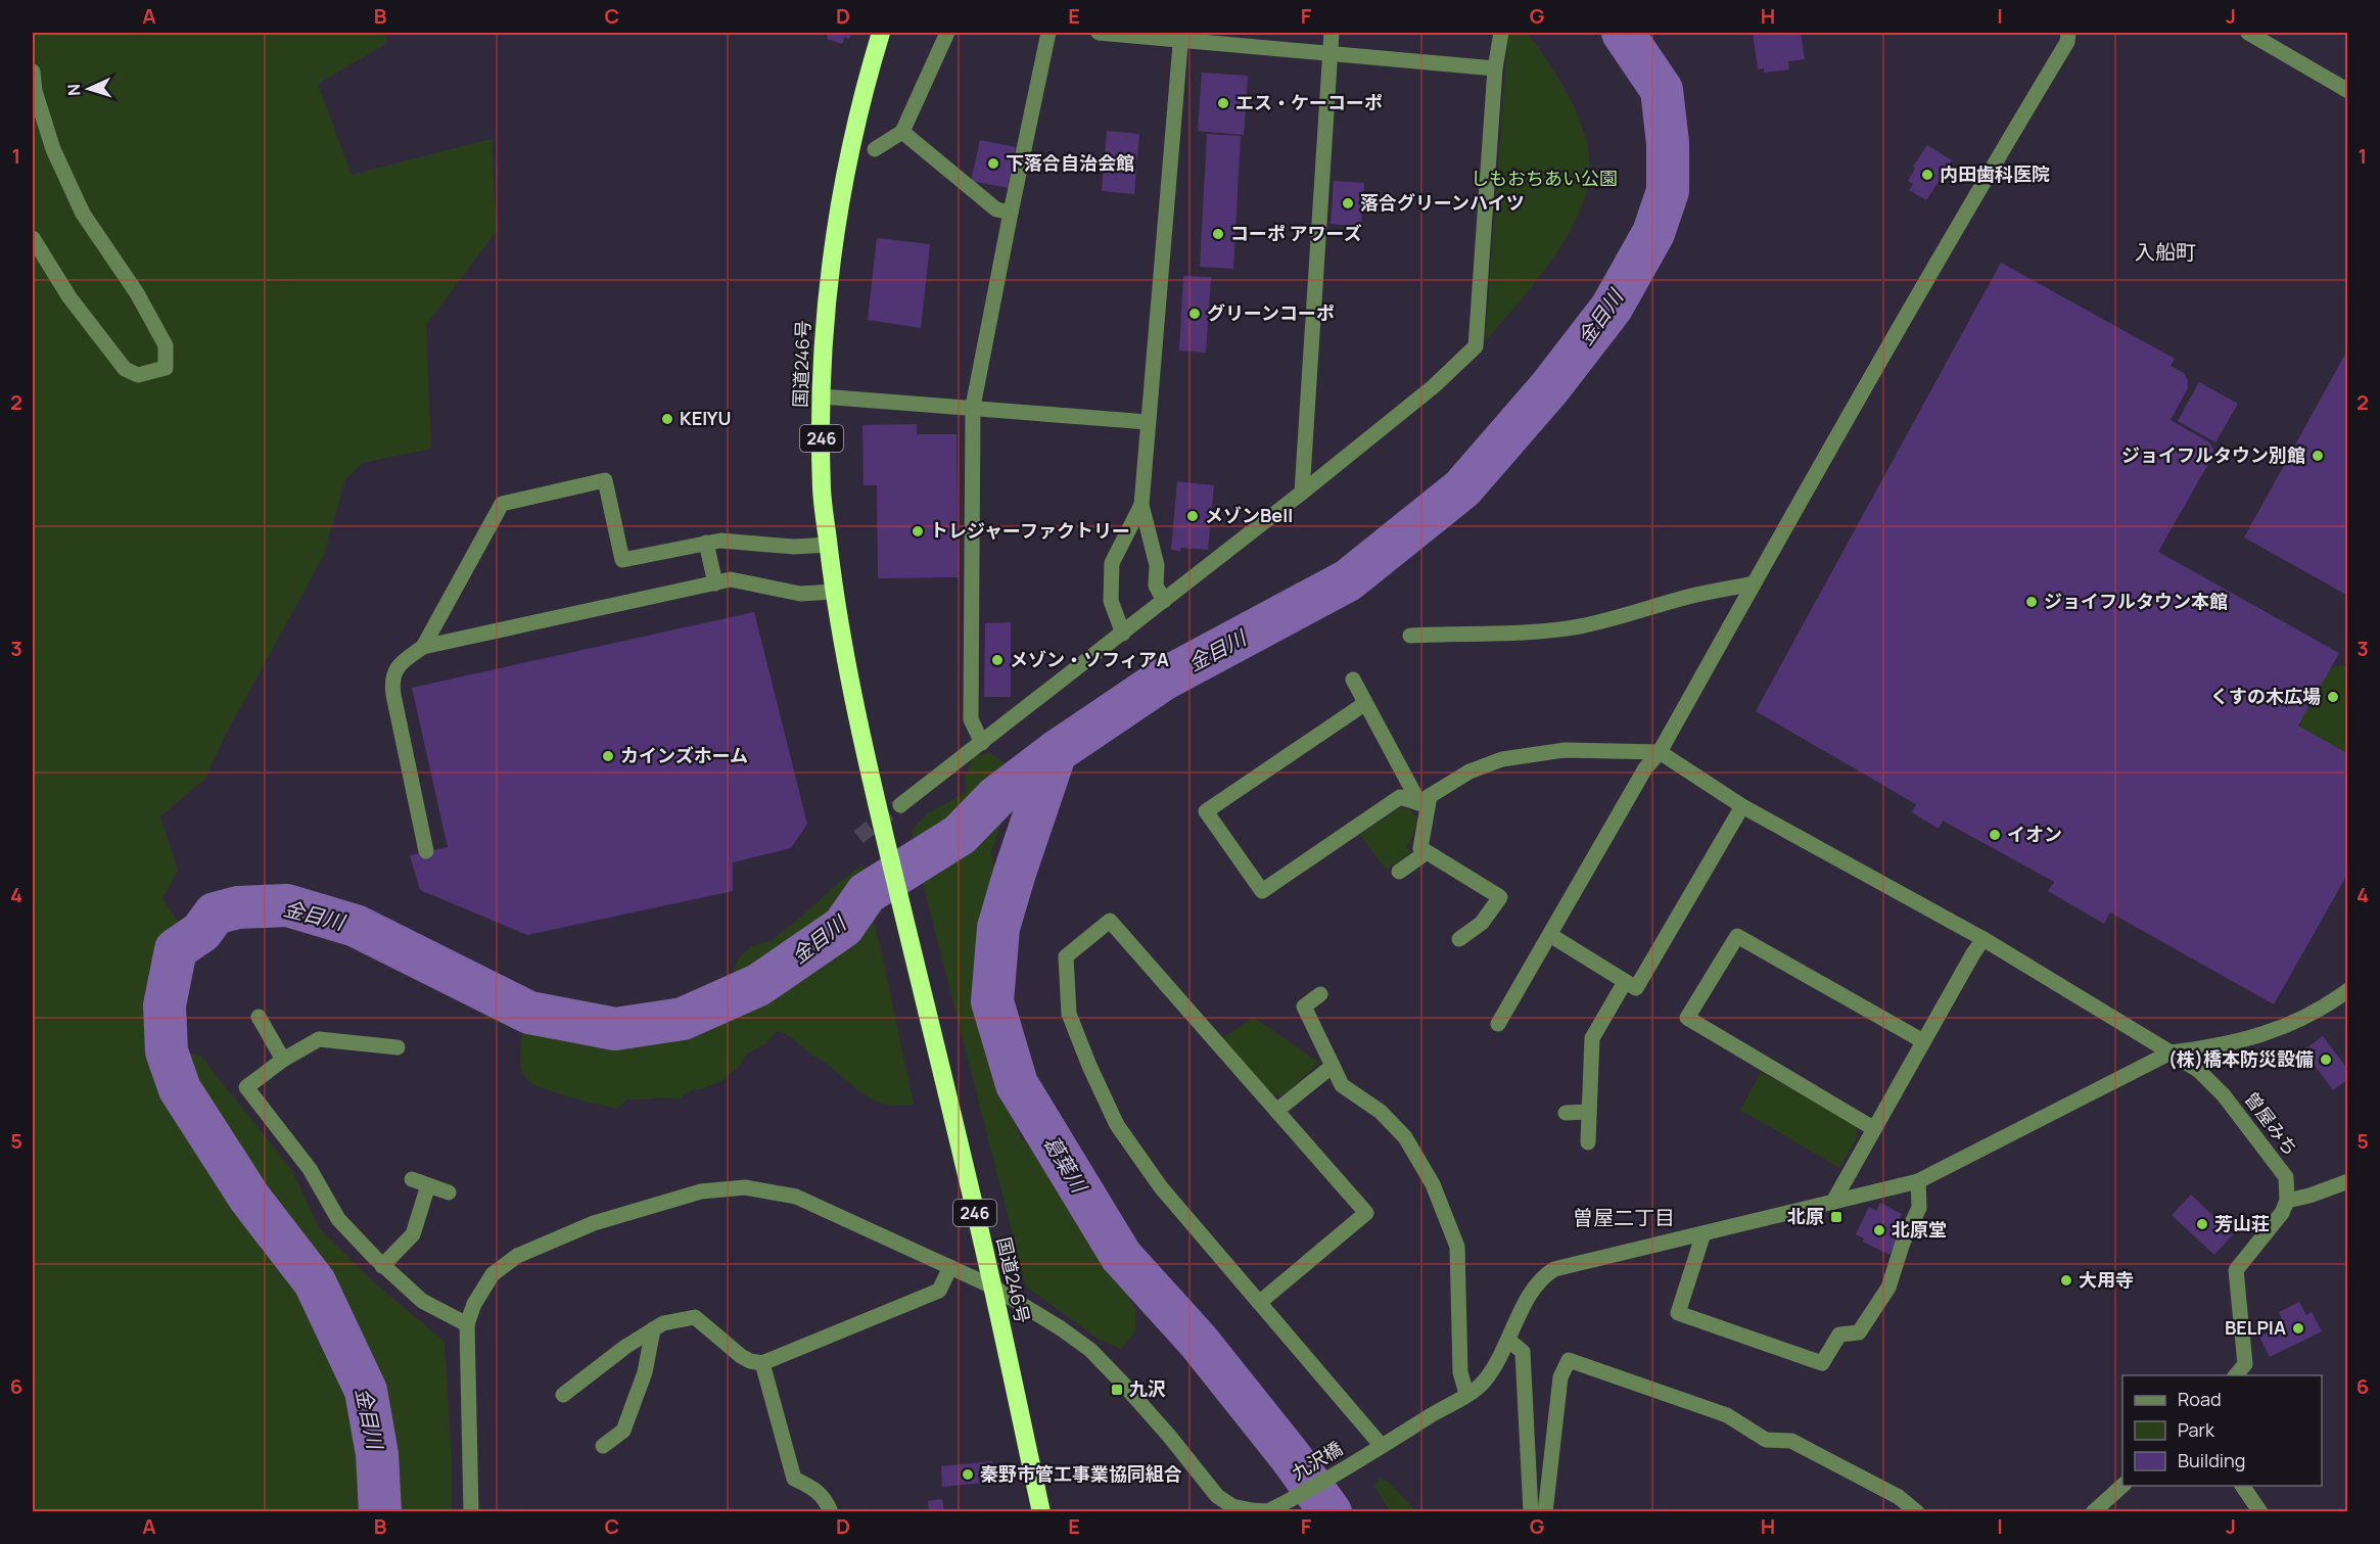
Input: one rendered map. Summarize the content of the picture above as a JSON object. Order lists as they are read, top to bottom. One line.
{"streets":{"highway":["国道246号","246"],"street":["曽屋みち","九沢橋"]},"crossings":[["曽屋みち","九沢橋"]],"districts":["入船町","曽屋二丁目"],"water":["金目川","葛葉川"],"parks":["しもおちあい公園"],"places":{"other":["エス・ケーコーポ","下落合自治会館","内田歯科医院","落合グリーンハイツ","コーポ アワーズ","グリーンコーポ","KEIYU","ジョイフルタウン別館","メゾンBell","トレジャーファクトリー","ジョイフルタウン本館","メゾン・ソフィアA","くすの木広場","カインズホーム","イオン","(株)橋本防災設備","芳山荘","北原堂","大用寺","BELPIA","秦野市管工事業協同組合"],"transit":["北原","九沢"]},"legend":["Road","Park","Building"],"north":"left","grid":{"columns":["A","B","C","D","E","F","G","H","I","J"],"rows":["1","2","3","4","5","6"]}}
